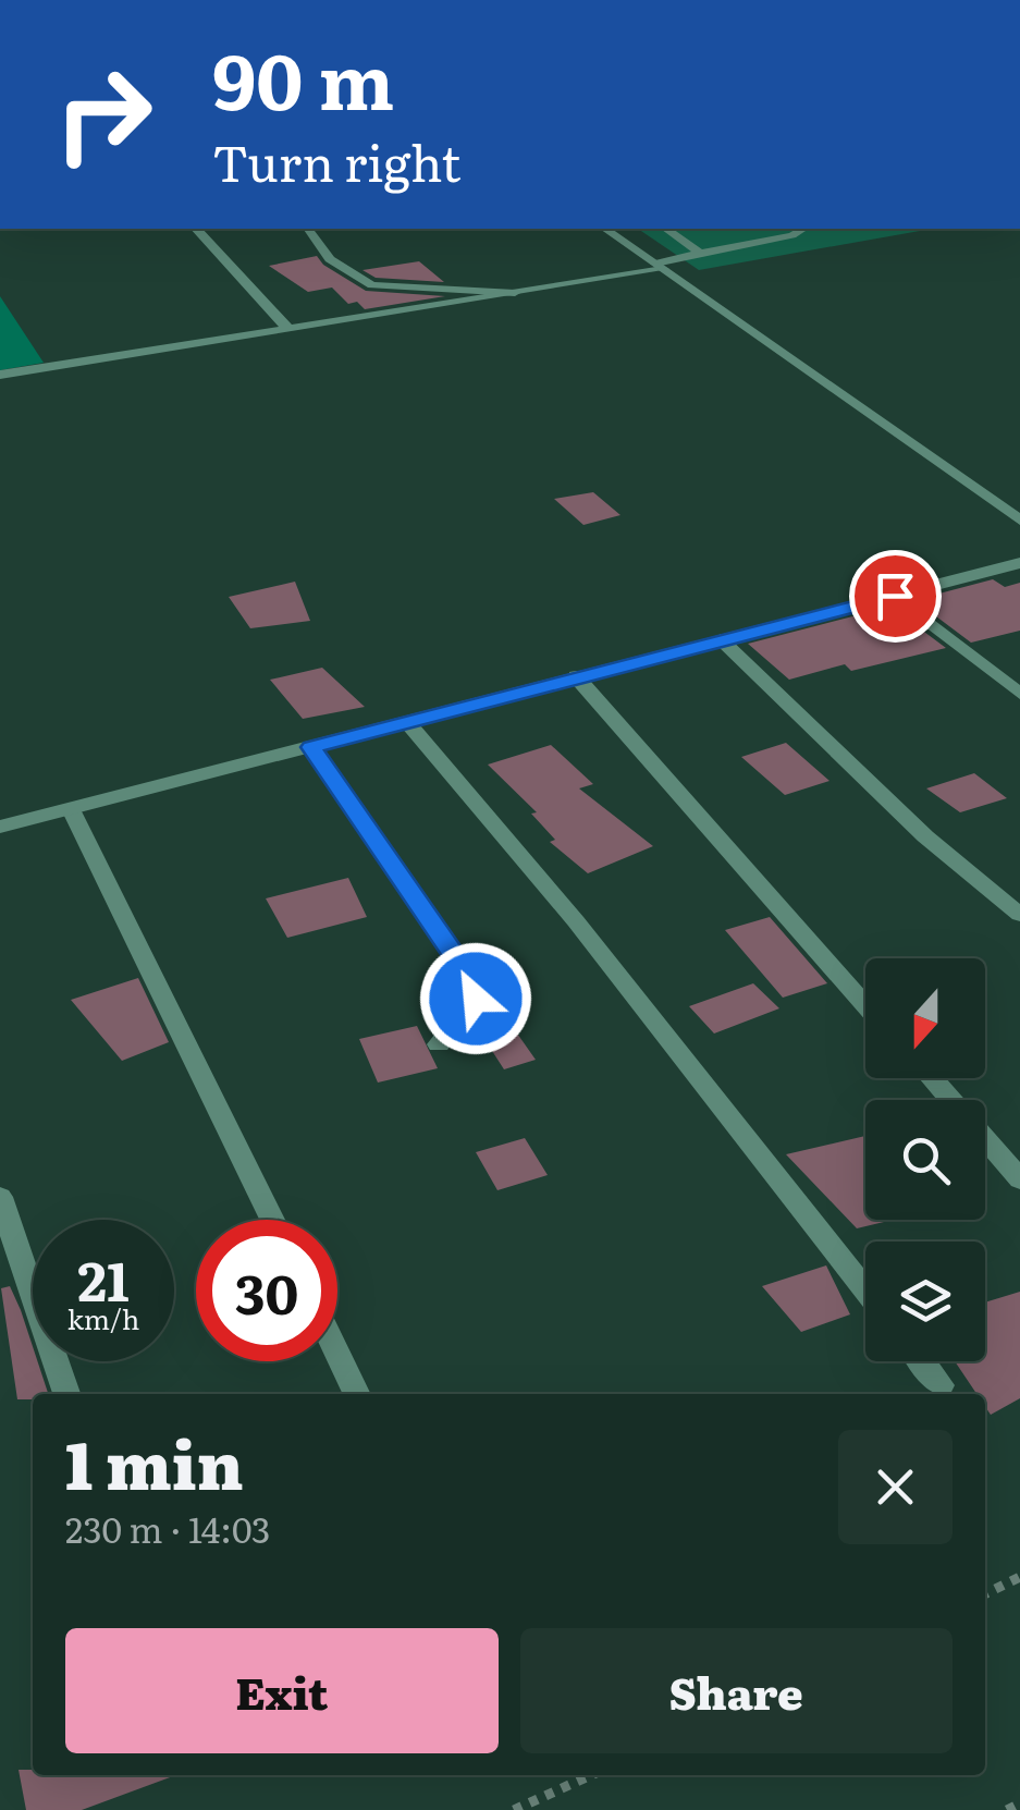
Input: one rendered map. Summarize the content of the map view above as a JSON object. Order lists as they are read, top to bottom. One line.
{"north":"bottom","page":{"turn":["90 m","Turn right"],"speed":"21 km/h","limit":"30","heading":["1 min","230 m · 14:03"],"buttons":["Exit","Share"]}}
